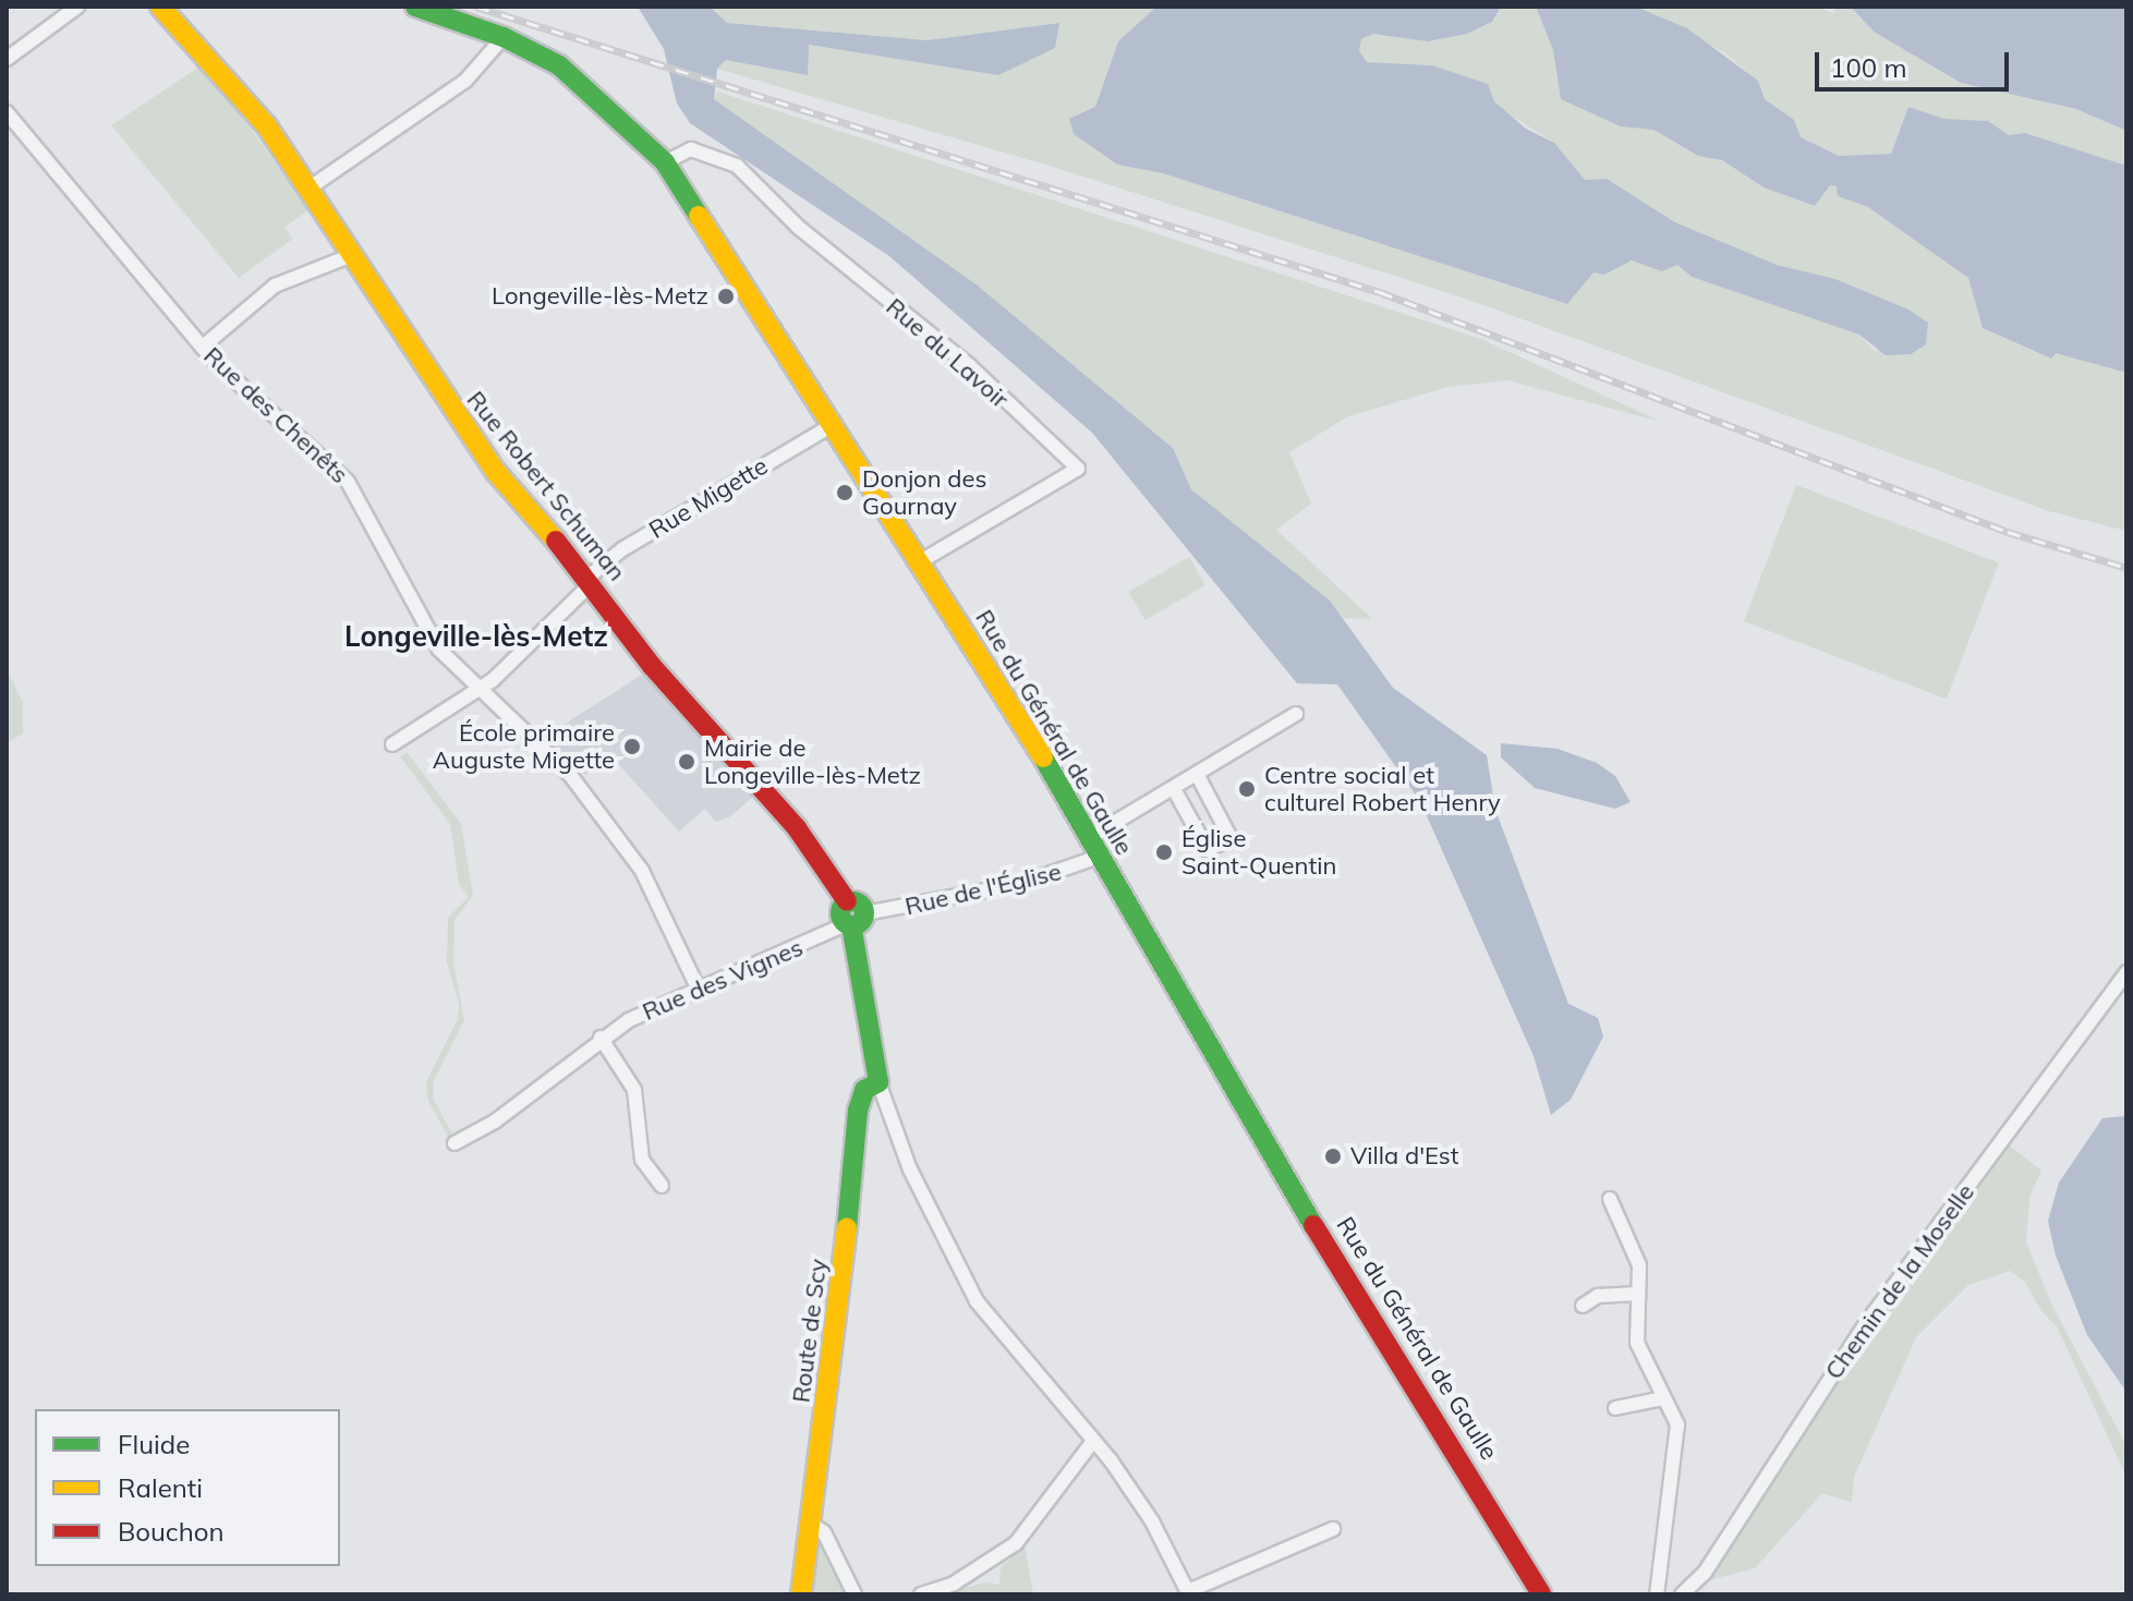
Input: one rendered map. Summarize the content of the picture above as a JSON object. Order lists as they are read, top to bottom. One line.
{"streets":{"main road":["Rue Robert Schuman","Rue du Général de Gaulle","Route de Scy"],"street":["Rue du Lavoir","Rue des Chenêts","Rue Migette","Rue de l'Église","Rue des Vignes","Chemin de la Moselle"]},"crossings":[["Rue du Lavoir","Rue du Général de Gaulle"],["Rue des Chenêts","Rue Migette"],["Rue des Chenêts","Rue des Vignes"],["Rue Robert Schuman","Rue Migette"],["Rue Robert Schuman","Rue de l'Église"],["Rue Robert Schuman","Rue des Vignes"],["Rue Migette","Rue du Général de Gaulle"],["Rue du Général de Gaulle","Rue de l'Église"],["Rue de l'Église","Rue des Vignes"]],"districts":["Longeville-lès-Metz"],"places":["Longeville-lès-Metz","Donjon des Gournay","École primaire Auguste Migette","Mairie de Longeville-lès-Metz","Centre social et culturel Robert Henry","Église Saint-Quentin","Villa d'Est"],"legend":["Fluide","Ralenti","Bouchon"],"scale_bar":"100 m"}
